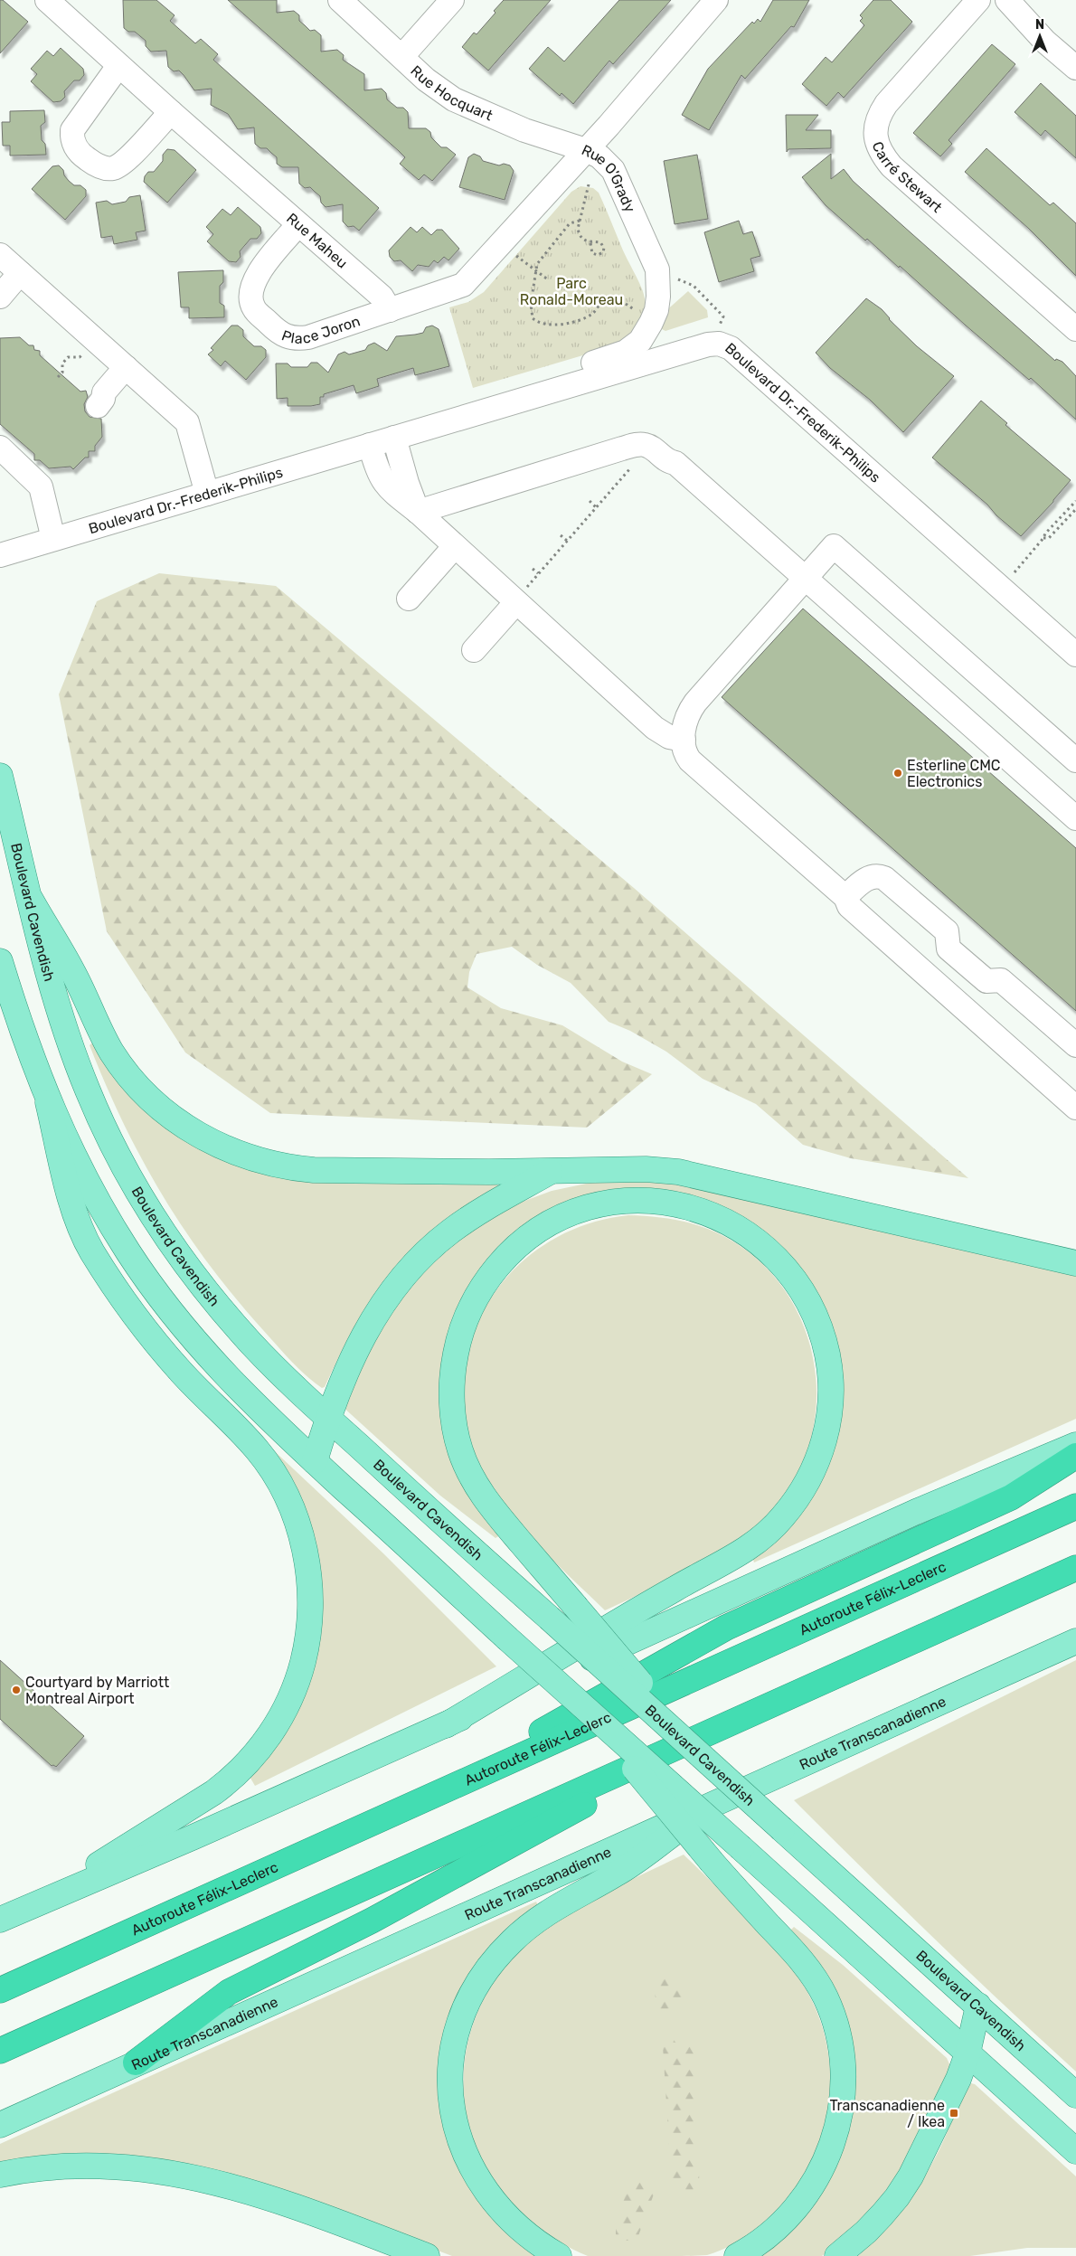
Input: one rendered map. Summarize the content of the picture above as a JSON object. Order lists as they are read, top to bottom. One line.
{"streets":{"highway":["Autoroute Félix-Leclerc"],"main road":["Boulevard Cavendish","Route Transcanadienne"],"street":["Rue Hocquart","Carré Stewart","Rue O'Grady","Rue Maheu","Place Joron","Boulevard Dr.-Frederik-Philips"]},"crossings":[["Rue Hocquart","Rue O'Grady"],["Rue O'Grady","Boulevard Dr.-Frederik-Philips"],["Rue Maheu","Place Joron"]],"parks":["Parc Ronald-Moreau"],"places":{"other":["Esterline CMC Electronics","Courtyard by Marriott Montreal Airport"],"transit":["Transcanadienne / Ikea"]},"north":"top"}
